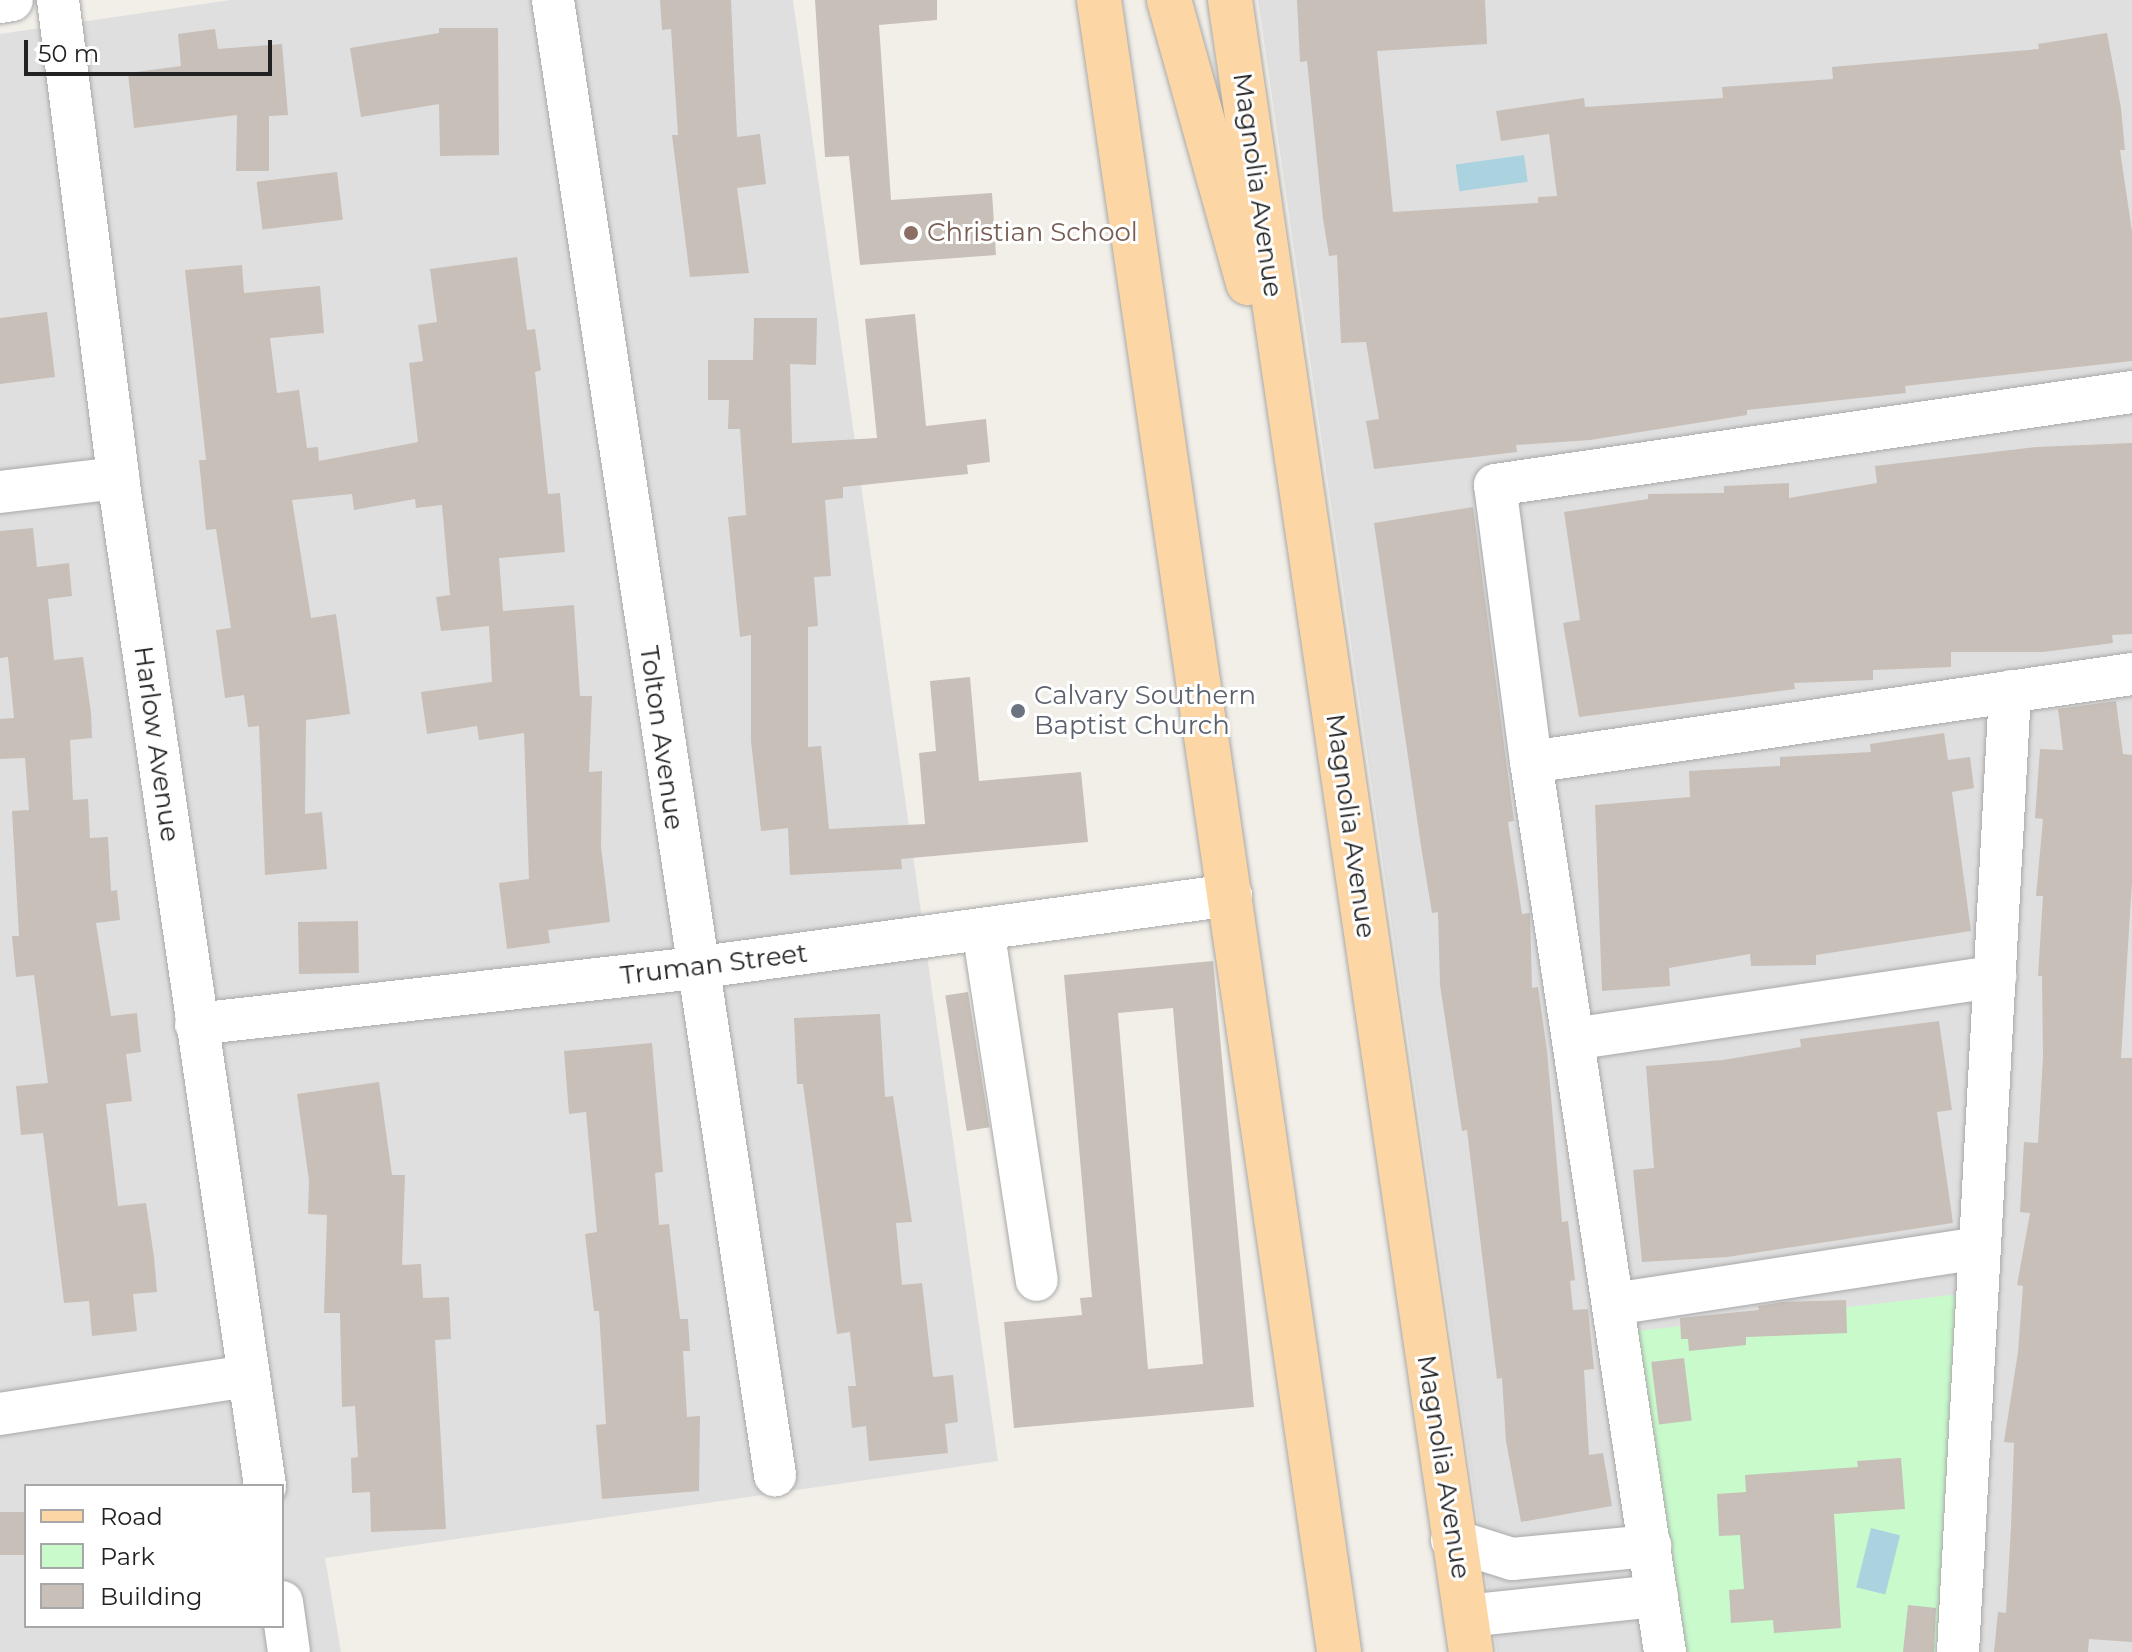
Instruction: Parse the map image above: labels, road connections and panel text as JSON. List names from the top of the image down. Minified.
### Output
{"streets":{"main road":["Magnolia Avenue"],"street":["Tolton Avenue","Harlow Avenue","Truman Street"]},"crossings":[["Tolton Avenue","Truman Street"],["Harlow Avenue","Truman Street"]],"places":["Christian School","Calvary Southern Baptist Church"],"legend":["Road","Park","Building"],"scale_bar":"50 m"}
